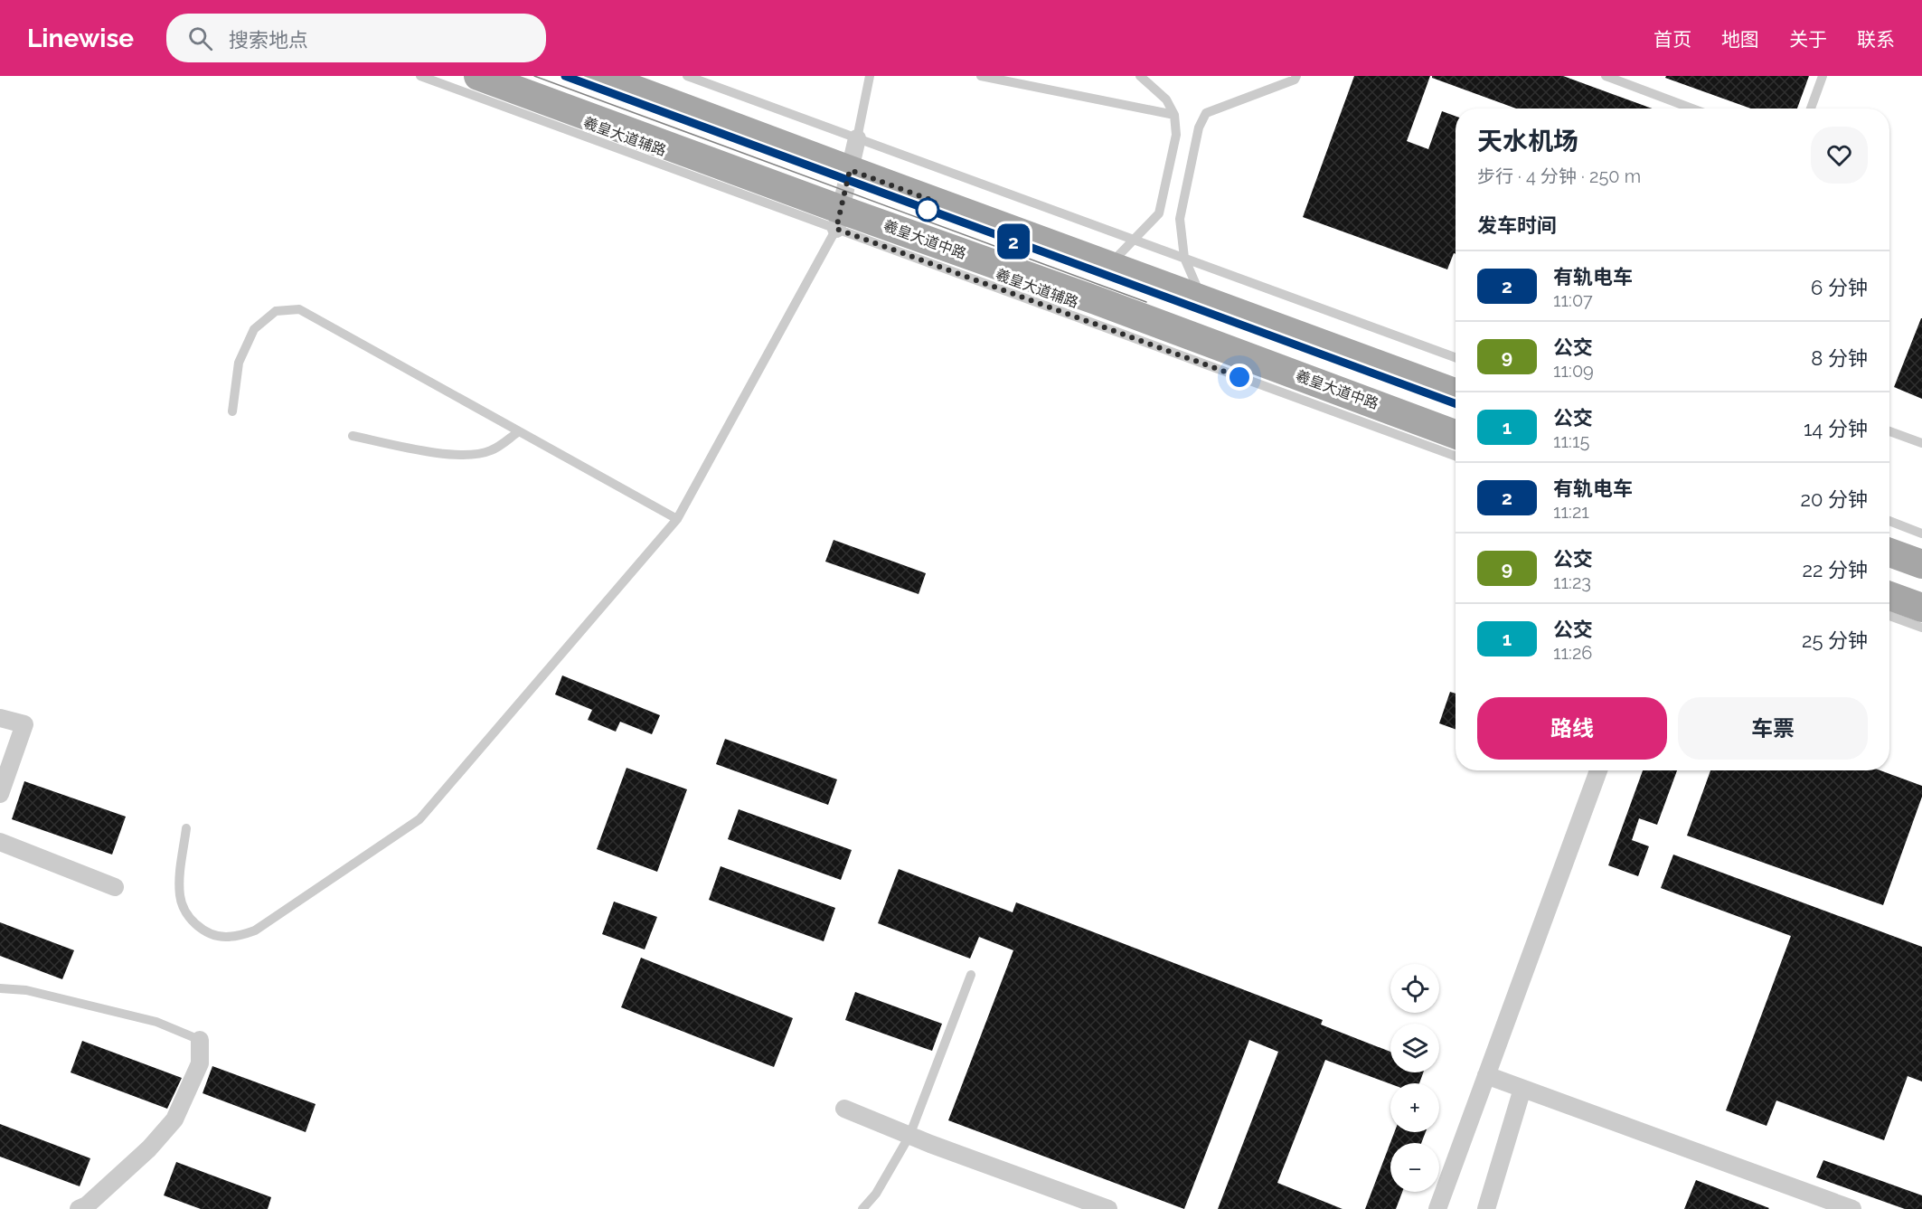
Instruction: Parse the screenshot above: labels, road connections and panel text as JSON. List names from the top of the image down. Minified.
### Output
{"streets":{"main road":["羲皇大道中路"],"lane":["羲皇大道辅路"]},"crossings":[["羲皇大道辅路","羲皇大道中路"]],"lines":["tram line 2"],"page":{"header":"Linewise","search":"搜索地点","nav":["首页","地图","关于","联系"],"on_map":"2","heading":[["天水机场","步行 · 4 分钟 · 250 m"],"发车时间"],"list":[{"mark":"2","name":"有轨电车","note":"11:07","value":"6 分钟"},{"mark":"9","name":"公交","note":"11:09","value":"8 分钟"},{"mark":"1","name":"公交","note":"11:15","value":"14 分钟"},{"mark":"2","name":"有轨电车","note":"11:21","value":"20 分钟"},{"mark":"9","name":"公交","note":"11:23","value":"22 分钟"},{"mark":"1","name":"公交","note":"11:26","value":"25 分钟"}],"buttons":["路线","车票"],"map_buttons":["+","−"]}}
